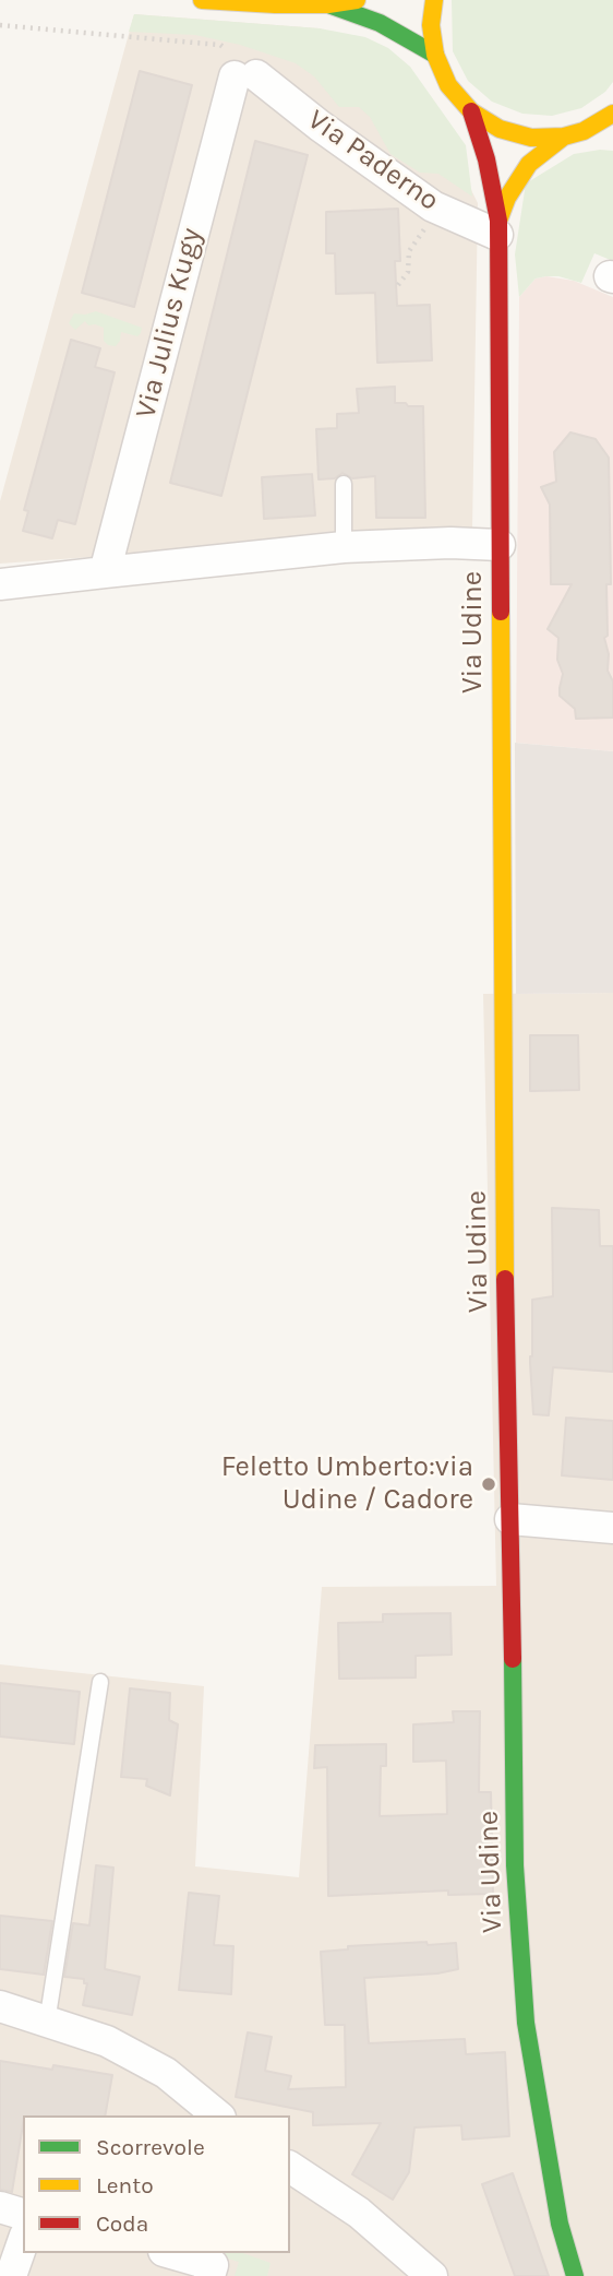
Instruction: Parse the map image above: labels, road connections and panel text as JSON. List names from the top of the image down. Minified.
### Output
{"streets":{"street":["Via Paderno","Via Julius Kugy","Via Udine"]},"crossings":[["Via Paderno","Via Julius Kugy"],["Via Paderno","Via Udine"]],"places":["Feletto Umberto:via Udine / Cadore"],"legend":["Scorrevole","Lento","Coda"]}
